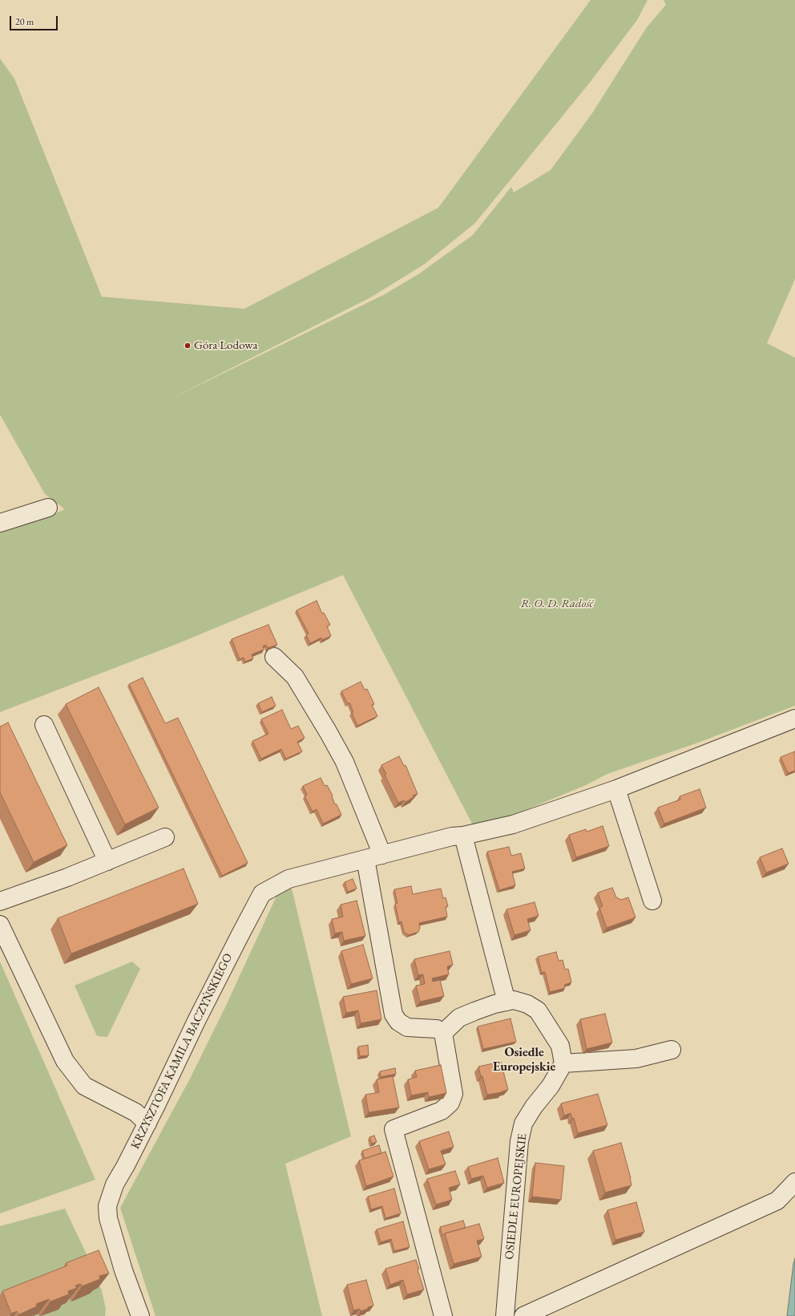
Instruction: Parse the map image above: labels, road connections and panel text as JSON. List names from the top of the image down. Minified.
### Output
{"streets":{"street":["KRZYSZTOFA KAMILA BACZYŃSKIEGO","OSIEDLE EUROPEJSKIE"]},"districts":["Osiedle Europejskie"],"parks":["R. O. D. Radość"],"places":["Góra Lodowa"],"scale_bar":"20 m"}
